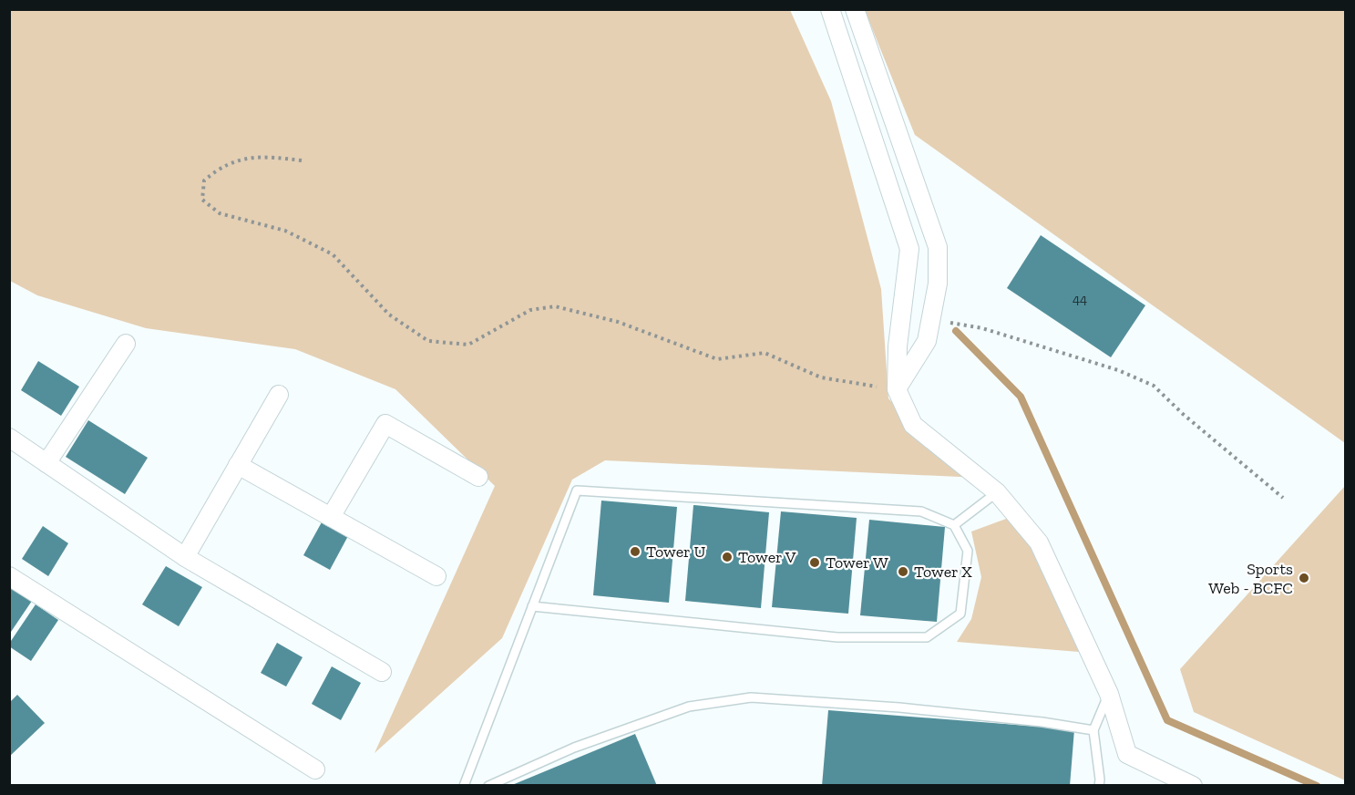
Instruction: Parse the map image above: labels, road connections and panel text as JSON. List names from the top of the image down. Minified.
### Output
{"places":["Tower U","Tower V","Tower W","Tower X","Sports Web - BCFC"],"house_numbers":["44"]}
